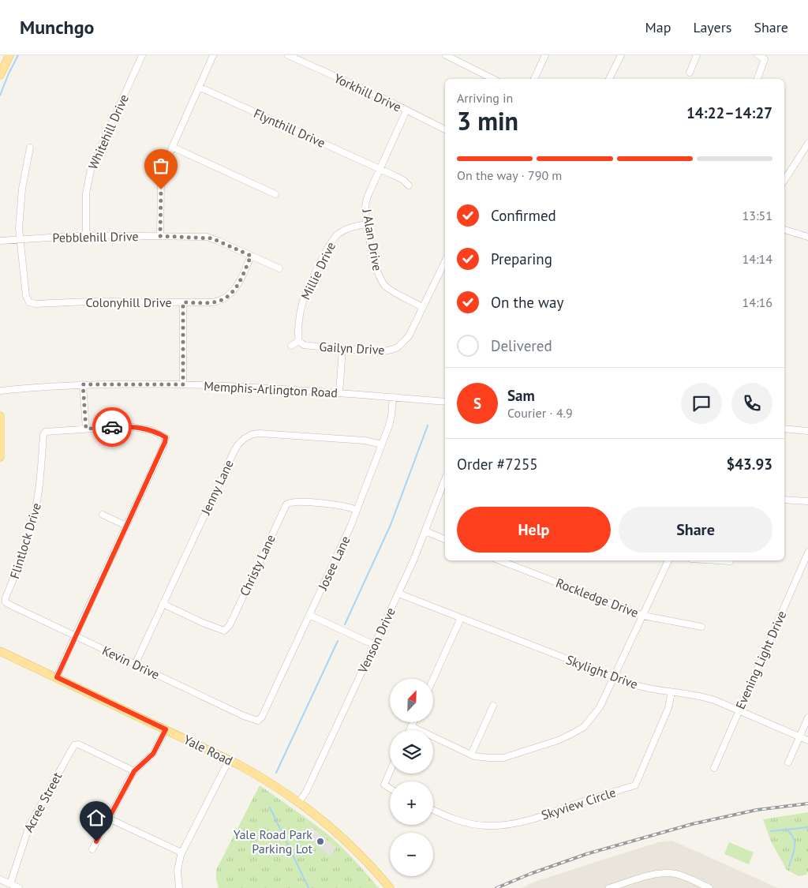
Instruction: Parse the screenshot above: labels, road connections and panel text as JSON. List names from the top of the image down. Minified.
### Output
{"streets":{"main road":["Yale Road"],"street":["Yorkhill Drive","Flynthill Drive","Whitehill Drive","Pebblehill Drive","J Alan Drive","Millie Drive","Colonyhill Drive","Gailyn Drive","Memphis-Arlington Road","Jenny Lane","Flintlock Drive","Josee Lane","Christy Lane","Rockledge Drive","Venson Drive","Evening Light Drive","Kevin Drive","Skylight Drive","Acree Street","Skyview Circle"]},"crossings":[["Yorkhill Drive","J Alan Drive"],["Flynthill Drive","J Alan Drive"],["Whitehill Drive","Pebblehill Drive"],["Pebblehill Drive","Colonyhill Drive"],["J Alan Drive","Millie Drive"],["J Alan Drive","Gailyn Drive"],["Millie Drive","Gailyn Drive"],["Memphis-Arlington Road","Josee Lane"],["Jenny Lane","Josee Lane"],["Jenny Lane","Christy Lane"],["Jenny Lane","Kevin Drive"],["Flintlock Drive","Kevin Drive"],["Josee Lane","Christy Lane"],["Josee Lane","Kevin Drive"],["Venson Drive","Skylight Drive"],["Venson Drive","Yale Road"],["Evening Light Drive","Skylight Drive"],["Skylight Drive","Skyview Circle"]],"places":["Yale Road Park Parking Lot"],"north":"top right","page":{"header":"Munchgo","nav":["Map","Layers","Share"],"heading":["3 min","Arriving in","14:22–14:27"],"panel":["Sam","Courier · 4.9","Order #7255","$43.93"],"bar":"On the way · 790 m","list":[["Confirmed","13:51"],["Preparing","14:14"],["On the way","14:16"],"Delivered"],"round":"S","buttons":["Help","Share"],"map_buttons":["+","−"]}}
